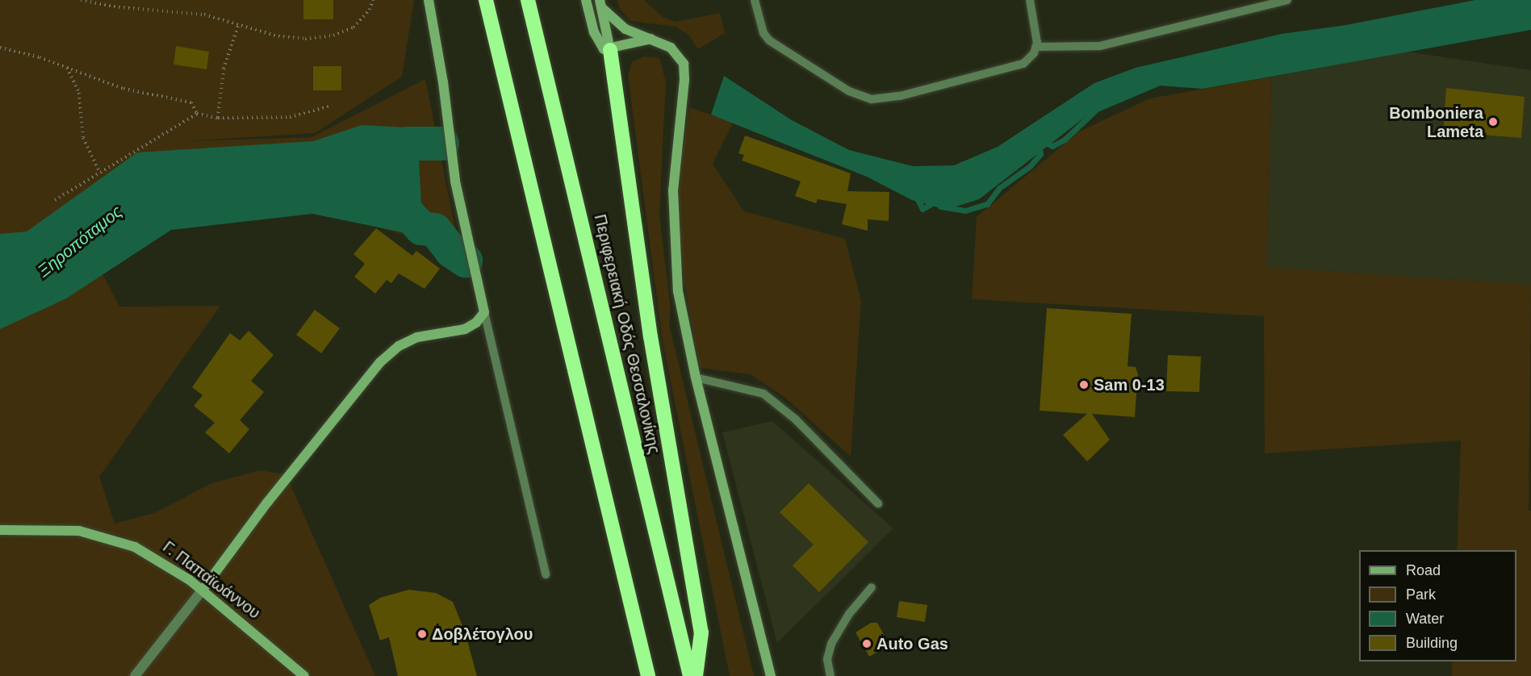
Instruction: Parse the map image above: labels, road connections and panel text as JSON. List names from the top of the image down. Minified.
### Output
{"streets":{"highway":["Περιφερειακή Οδός Θεσσαλονίκης"],"street":["Γ. Παπαϊωάννου"]},"water":["Ξηροπόταμος"],"places":["Bomboniera Lameta","Sam 0-13","Δοβλέτογλου","Auto Gas"],"legend":["Road","Park","Water","Building"]}
